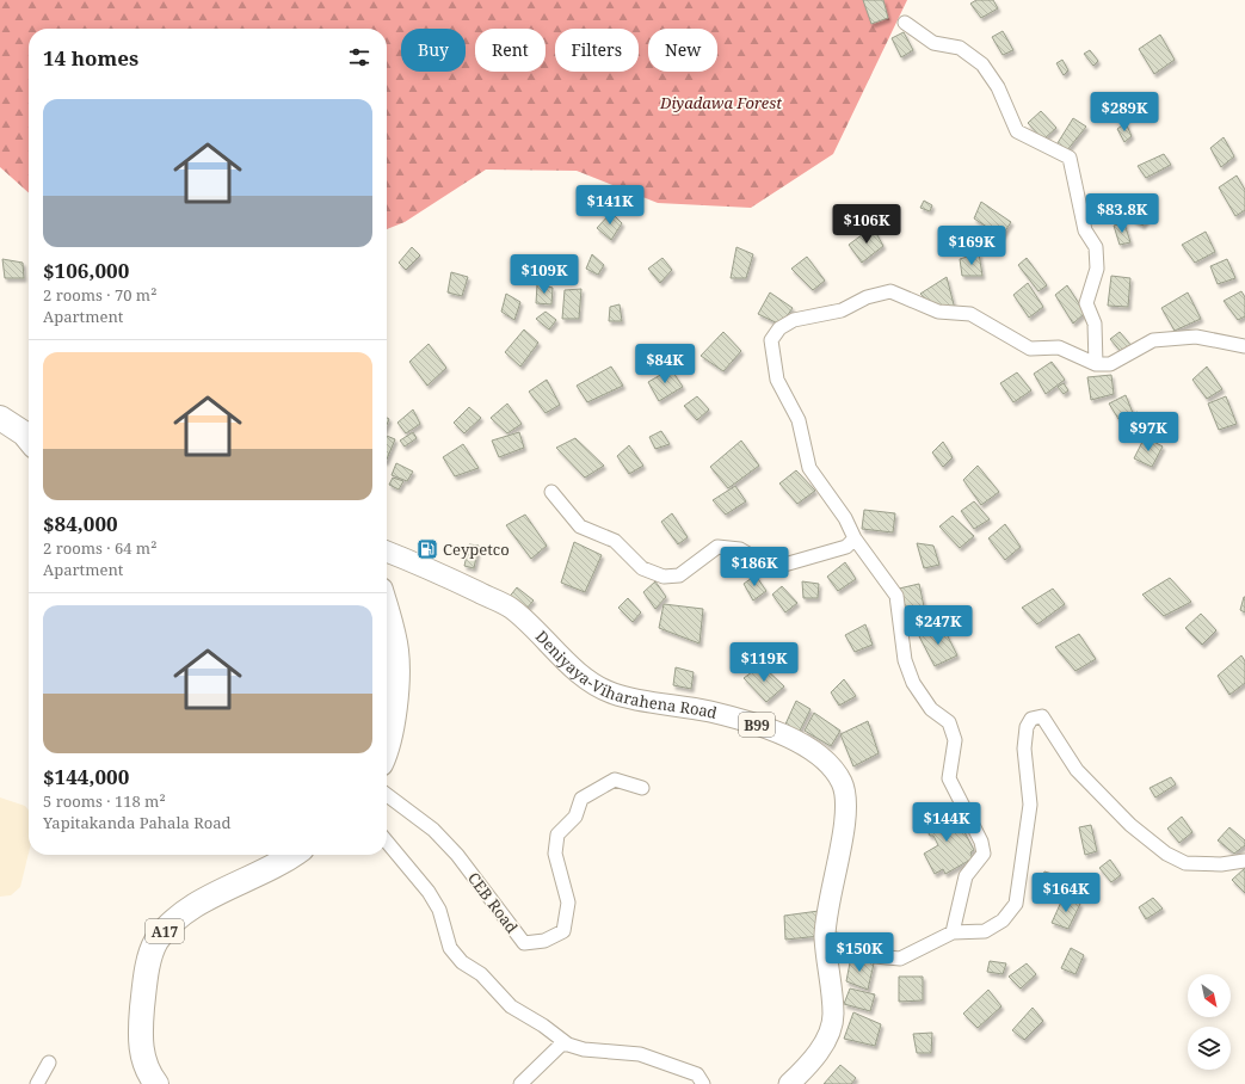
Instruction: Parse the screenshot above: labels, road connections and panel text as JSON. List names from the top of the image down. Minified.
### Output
{"streets":{"highway":["A17"],"main road":["Deniyaya-Viharahena Road","B99"],"street":["CEB Road"]},"parks":["Diyadawa Forest"],"places":{"fuel station":["Ceypetco"]},"north":"bottom right","page":{"chip":["Buy","Rent","Filters","New"],"heading":"14 homes","list":[{"name":"$106,000","note":"2 rooms · 70 m² · Apartment"},{"name":"$84,000","note":"2 rooms · 64 m² · Apartment"},{"name":"$144,000","note":"5 rooms · 118 m² · Yapitakanda Pahala Road"}],"price":["$289K","$141K","$83.8K","$106K","$169K","$109K","$84K","$97K","$186K","$247K","$119K","$144K","$164K","$150K"]}}
